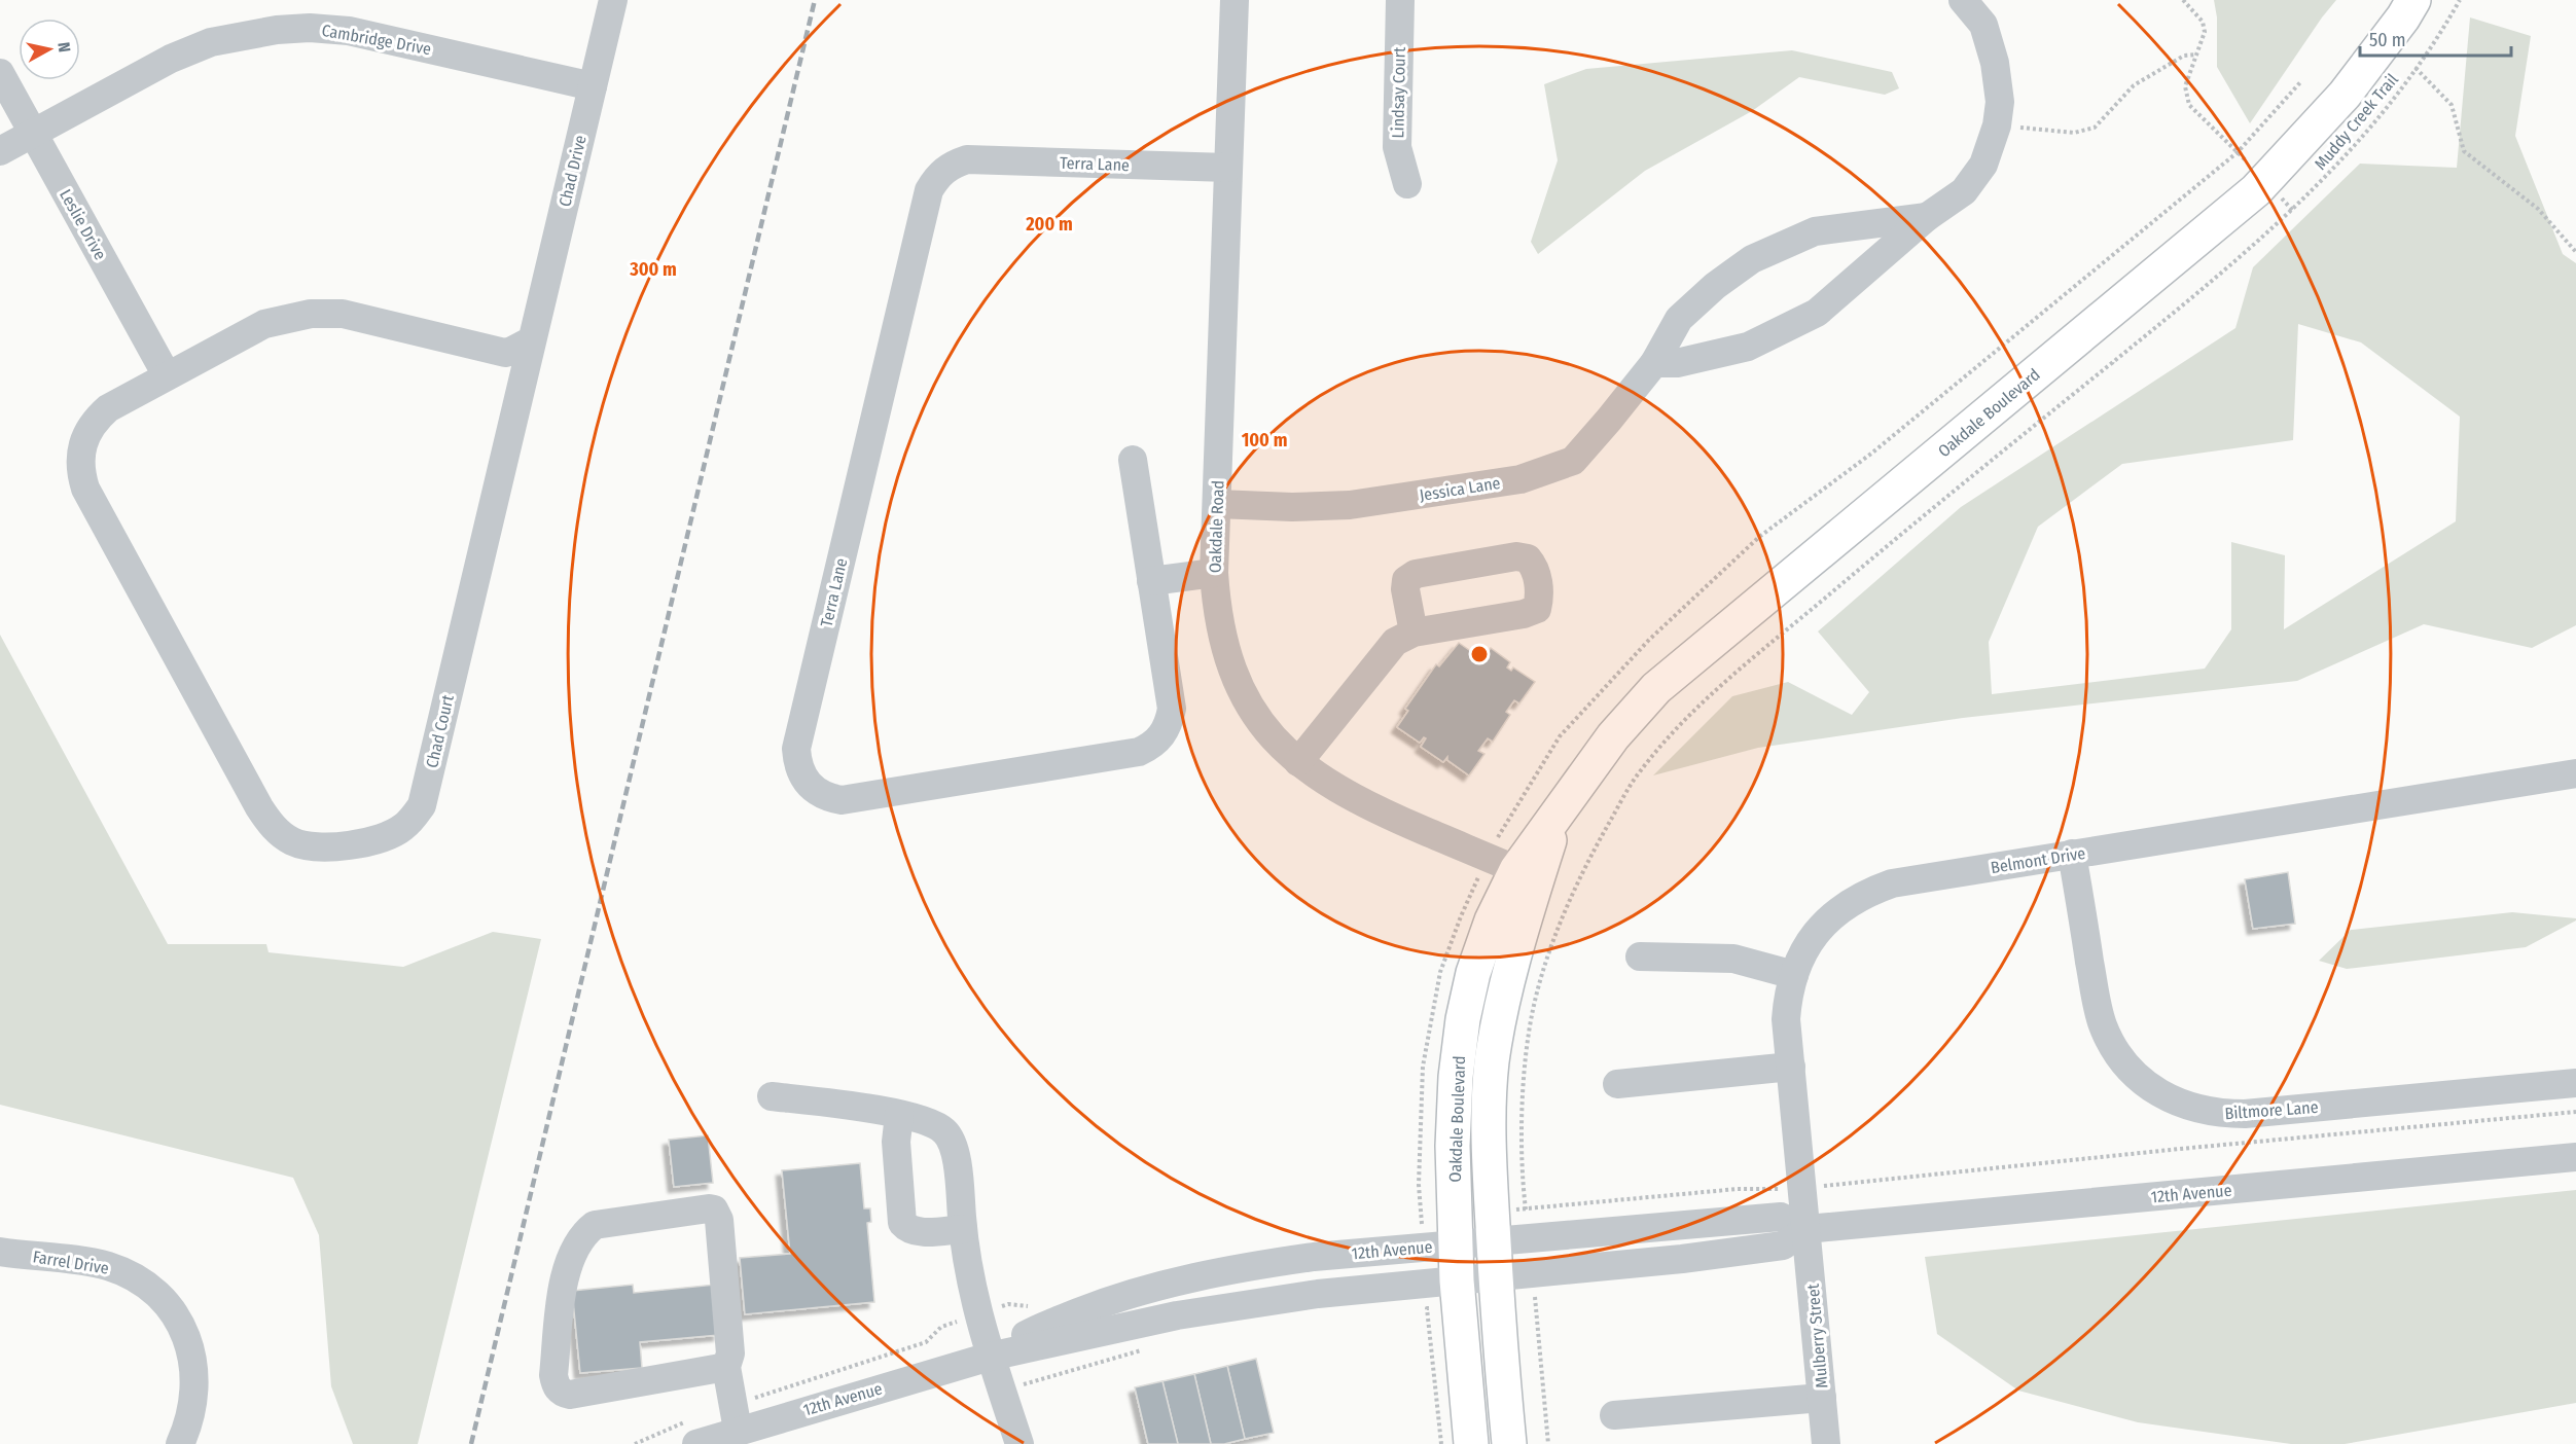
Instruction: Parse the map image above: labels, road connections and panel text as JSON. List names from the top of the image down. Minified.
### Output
{"streets":{"main road":["Oakdale Boulevard"],"street":["Cambridge Drive","Lindsay Court","Terra Lane","Chad Drive","Leslie Drive","Jessica Lane","Oakdale Road","Chad Court","Belmont Drive","Biltmore Lane","12th Avenue","Farrel Drive","Mulberry Street"],"path":["Muddy Creek Trail"]},"crossings":[["Cambridge Drive","Chad Drive"],["Cambridge Drive","Leslie Drive"],["Muddy Creek Trail","12th Avenue"],["Terra Lane","Oakdale Road"],["Chad Drive","Chad Court"],["Leslie Drive","Chad Court"],["Oakdale Boulevard","Oakdale Road"],["Oakdale Boulevard","12th Avenue"],["Jessica Lane","Oakdale Road"],["Belmont Drive","Biltmore Lane"],["Belmont Drive","12th Avenue"],["Belmont Drive","Mulberry Street"],["12th Avenue","Mulberry Street"]],"scale_bar":"50 m","north":"right","rings":["200 m","300 m","100 m"]}
